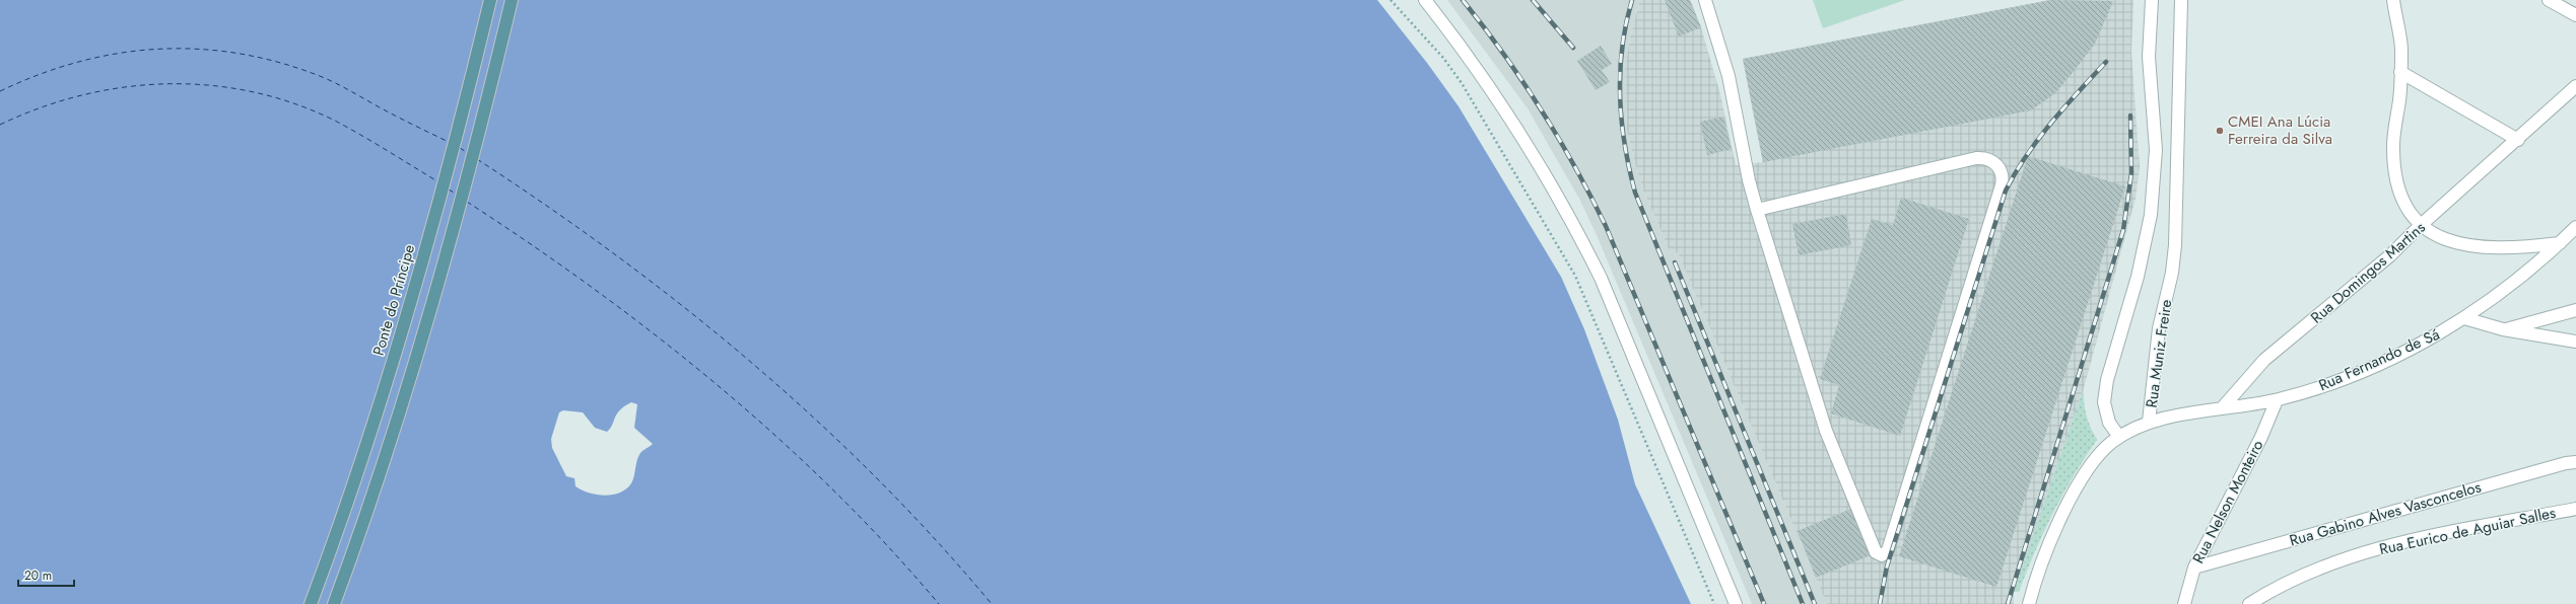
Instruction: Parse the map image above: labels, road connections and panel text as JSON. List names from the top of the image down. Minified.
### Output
{"streets":{"main road":["Ponte do Príncipe"],"street":["Rua Domingos Martins","Rua Muniz Freire","Rua Fernando de Sá","Rua Nelson Monteiro","Rua Gabino Alves Vasconcelos","Rua Eurico de Aguiar Salles"]},"crossings":[["Rua Domingos Martins","Rua Fernando de Sá"],["Rua Muniz Freire","Rua Fernando de Sá"],["Rua Fernando de Sá","Rua Nelson Monteiro"],["Rua Nelson Monteiro","Rua Gabino Alves Vasconcelos"]],"places":["CMEI Ana Lúcia Ferreira da Silva"],"scale_bar":"20 m"}
